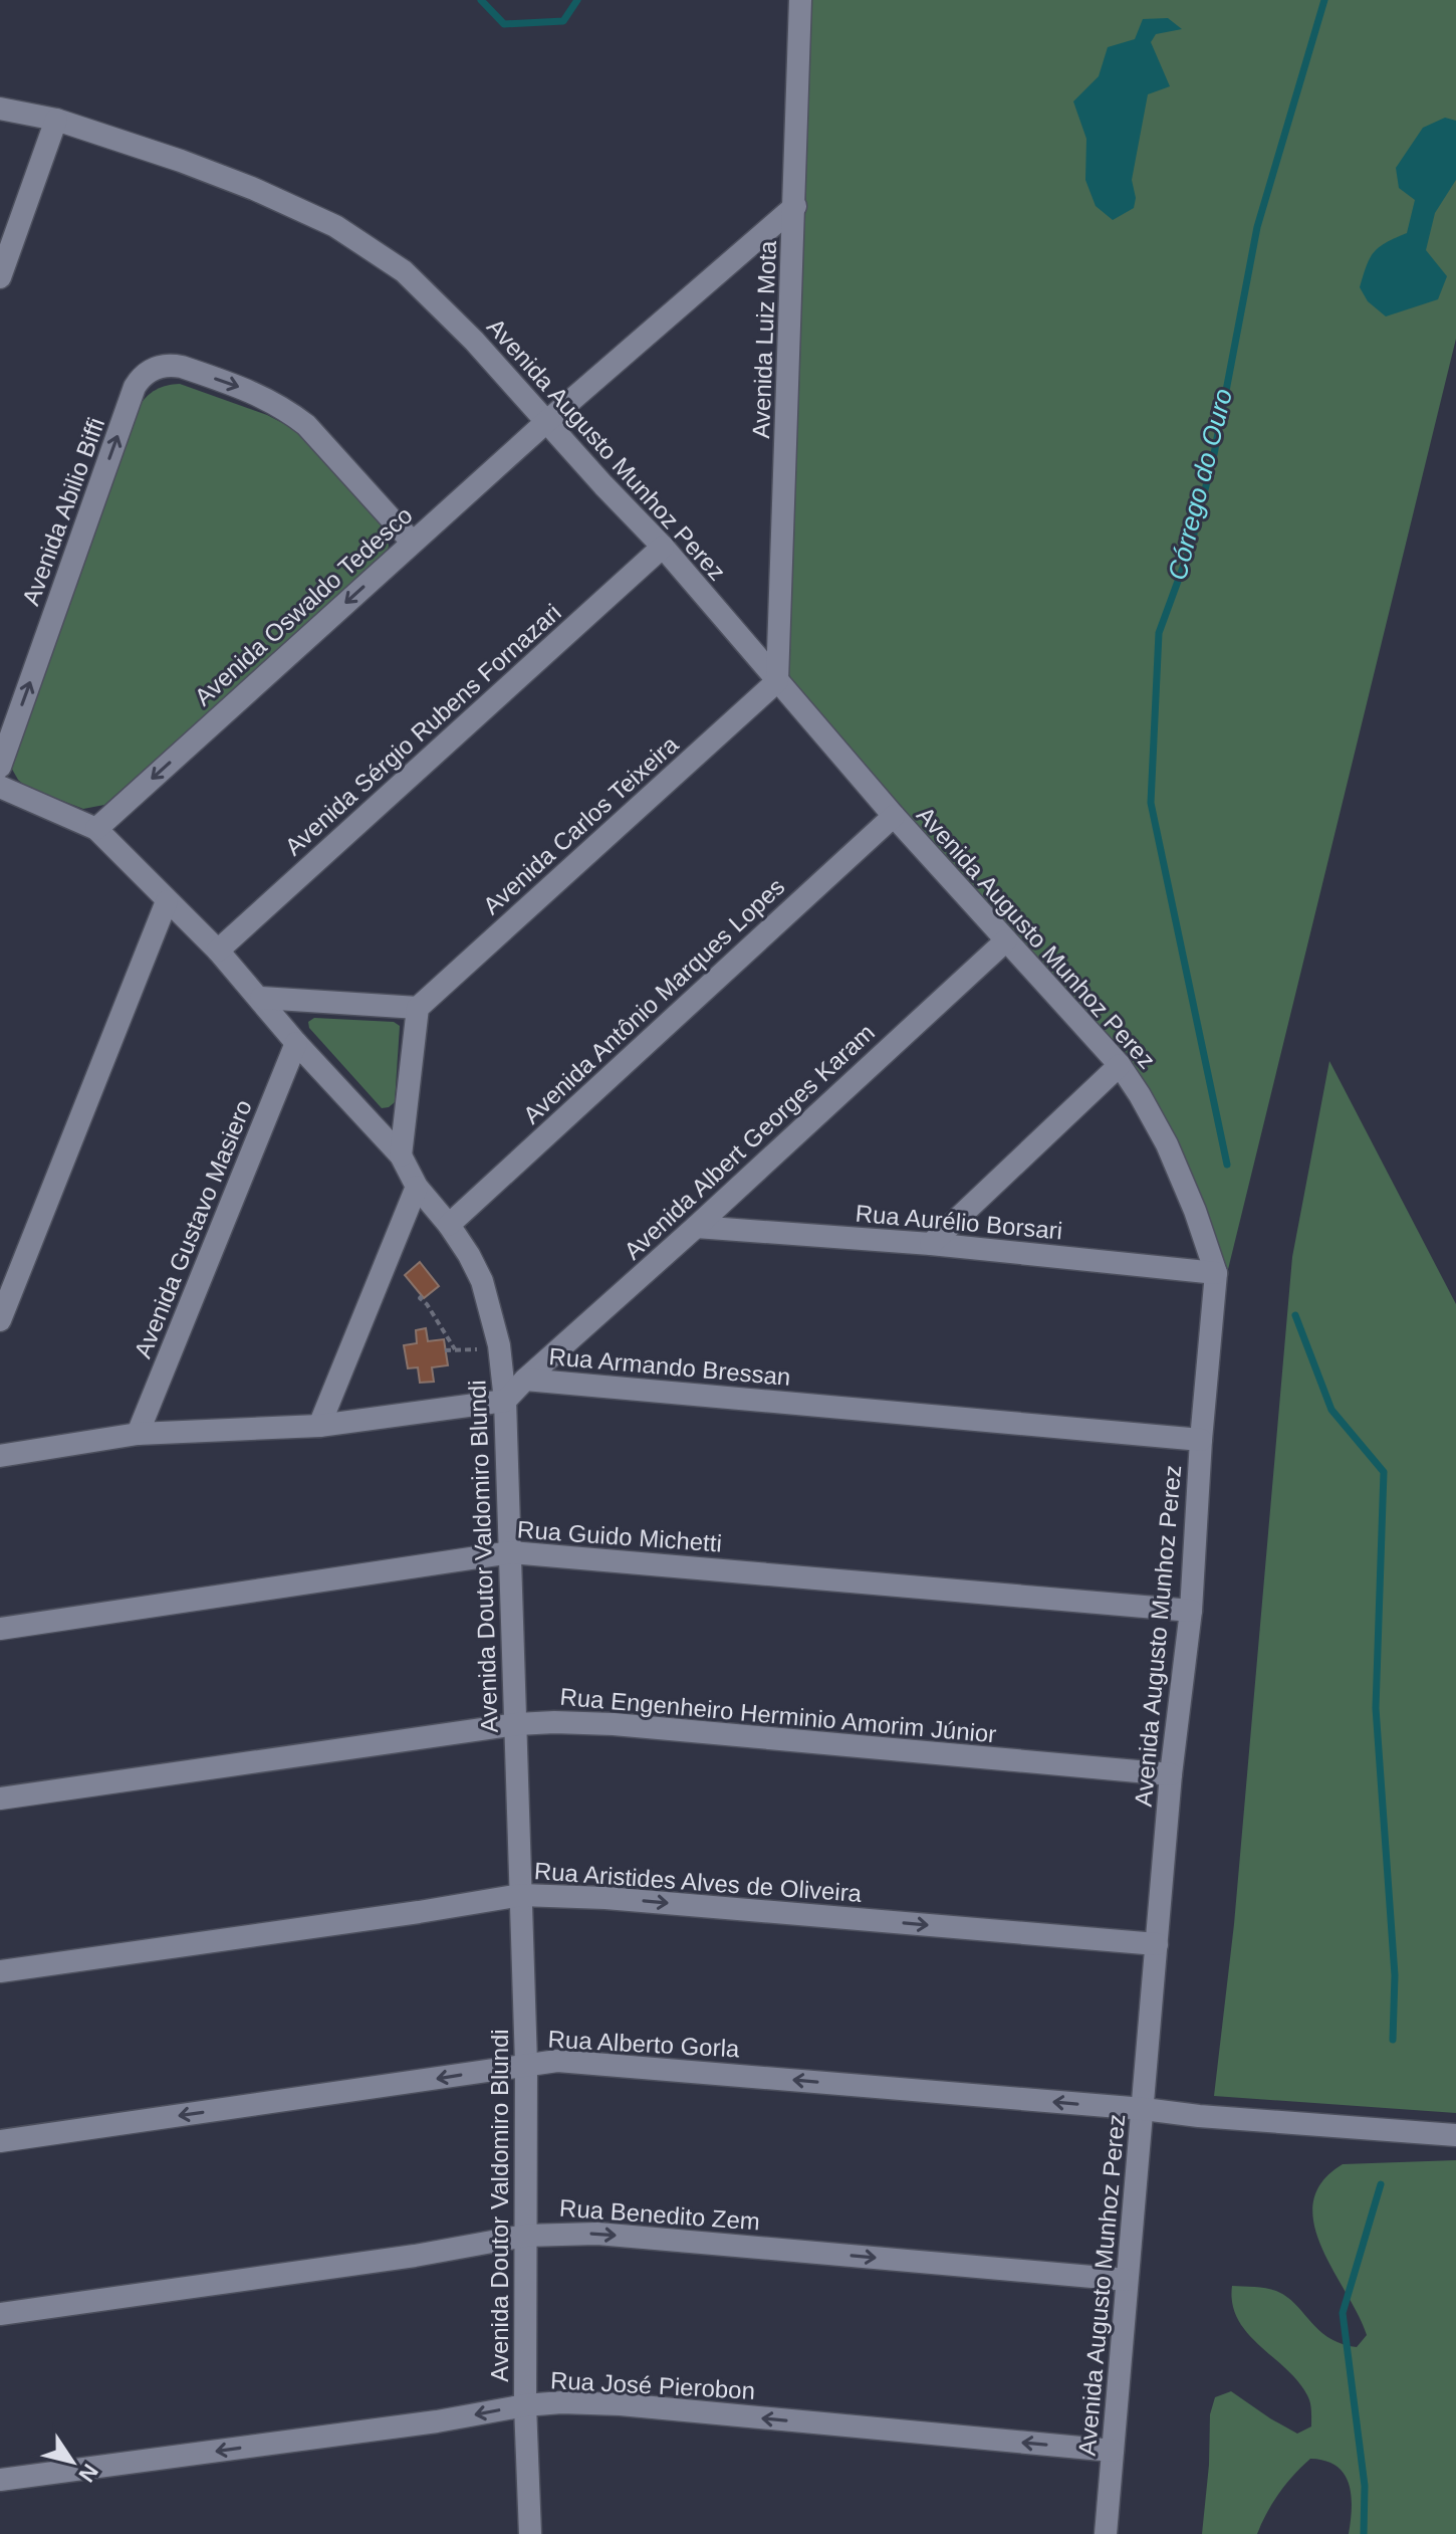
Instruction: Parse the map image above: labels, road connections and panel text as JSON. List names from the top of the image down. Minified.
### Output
{"streets":{"street":["Avenida Luiz Mota","Avenida Augusto Munhoz Perez","Avenida Abilio Biffi","Avenida Oswaldo Tedesco","Avenida Sérgio Rubens Fornazari","Avenida Carlos Teixeira","Avenida Antônio Marques Lopes","Avenida Albert Georges Karam","Rua Aurélio Borsari","Avenida Gustavo Masiero","Rua Armando Bressan","Rua Guido Michetti","Avenida Doutor Valdomiro Blundi","Rua Engenheiro Herminio Amorim Júnior","Rua Aristides Alves de Oliveira","Rua Alberto Gorla","Rua Benedito Zem","Rua José Pierobon"]},"crossings":[["Avenida Luiz Mota","Avenida Augusto Munhoz Perez"],["Avenida Luiz Mota","Avenida Oswaldo Tedesco"],["Avenida Luiz Mota","Avenida Carlos Teixeira"],["Avenida Augusto Munhoz Perez","Avenida Oswaldo Tedesco"],["Avenida Augusto Munhoz Perez","Avenida Sérgio Rubens Fornazari"],["Avenida Augusto Munhoz Perez","Avenida Carlos Teixeira"],["Avenida Augusto Munhoz Perez","Avenida Antônio Marques Lopes"],["Avenida Augusto Munhoz Perez","Avenida Albert Georges Karam"],["Avenida Augusto Munhoz Perez","Rua Aurélio Borsari"],["Avenida Augusto Munhoz Perez","Rua Armando Bressan"],["Avenida Augusto Munhoz Perez","Rua Guido Michetti"],["Avenida Augusto Munhoz Perez","Rua Engenheiro Herminio Amorim Júnior"],["Avenida Augusto Munhoz Perez","Rua Aristides Alves de Oliveira"],["Avenida Augusto Munhoz Perez","Rua Alberto Gorla"],["Avenida Augusto Munhoz Perez","Rua Benedito Zem"],["Avenida Augusto Munhoz Perez","Rua José Pierobon"],["Avenida Abilio Biffi","Avenida Oswaldo Tedesco"],["Avenida Oswaldo Tedesco","Avenida Doutor Valdomiro Blundi"],["Avenida Sérgio Rubens Fornazari","Avenida Doutor Valdomiro Blundi"],["Avenida Antônio Marques Lopes","Avenida Doutor Valdomiro Blundi"],["Avenida Albert Georges Karam","Rua Aurélio Borsari"],["Avenida Albert Georges Karam","Rua Armando Bressan"],["Avenida Gustavo Masiero","Avenida Doutor Valdomiro Blundi"],["Rua Armando Bressan","Avenida Doutor Valdomiro Blundi"],["Rua Guido Michetti","Avenida Doutor Valdomiro Blundi"],["Avenida Doutor Valdomiro Blundi","Rua Engenheiro Herminio Amorim Júnior"],["Avenida Doutor Valdomiro Blundi","Rua Aristides Alves de Oliveira"],["Avenida Doutor Valdomiro Blundi","Rua Alberto Gorla"],["Avenida Doutor Valdomiro Blundi","Rua Benedito Zem"],["Avenida Doutor Valdomiro Blundi","Rua José Pierobon"]],"one_way":["Avenida Oswaldo Tedesco","Rua Aristides Alves de Oliveira","Rua Alberto Gorla","Rua Benedito Zem","Rua José Pierobon"],"water":["Córrego do Ouro"],"north":"bottom right"}
